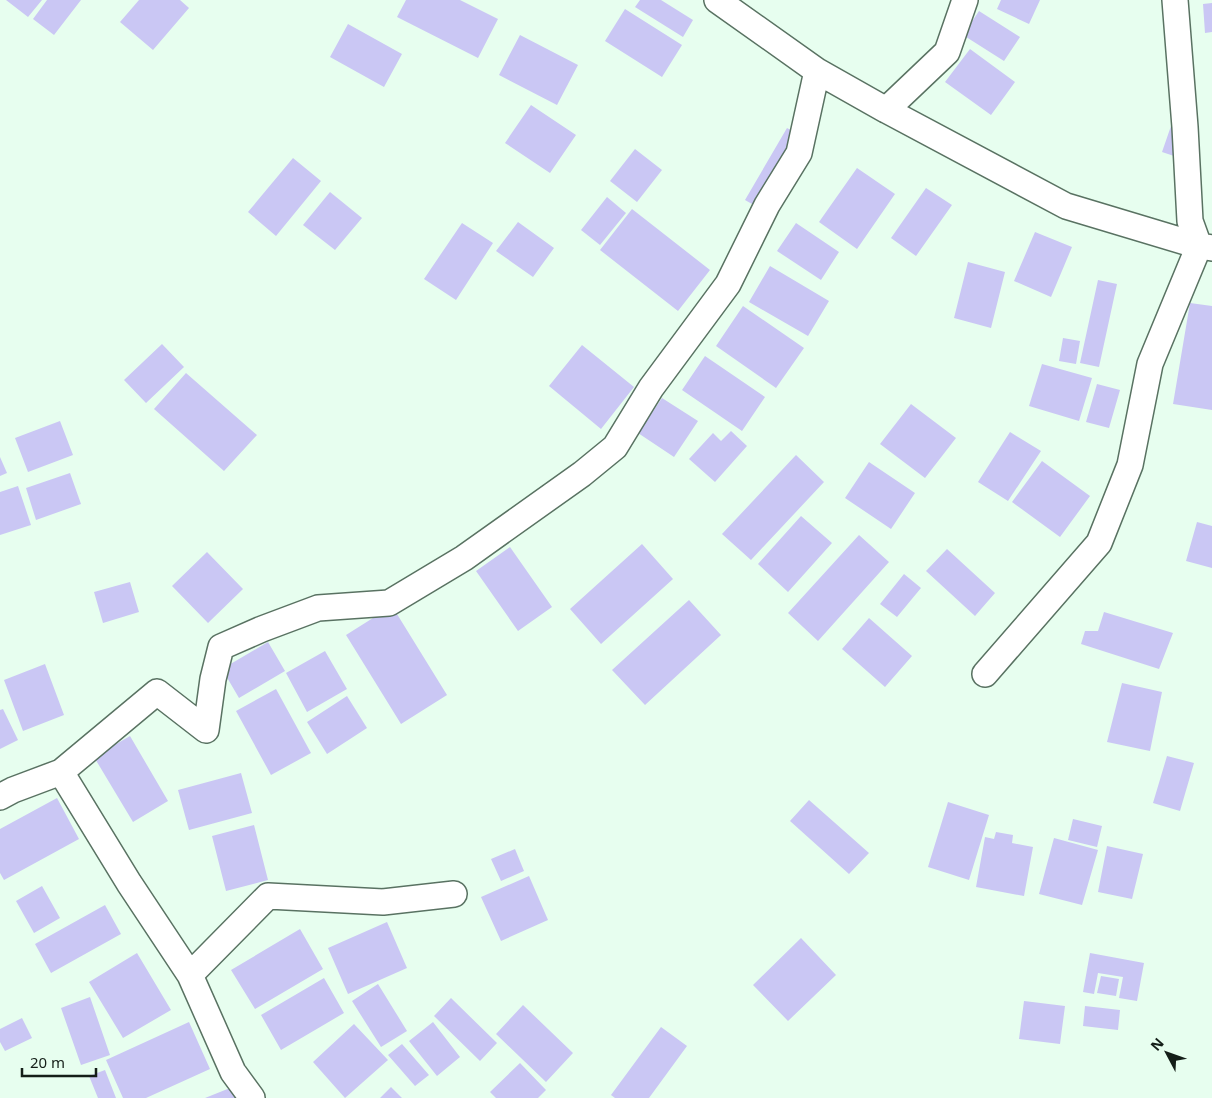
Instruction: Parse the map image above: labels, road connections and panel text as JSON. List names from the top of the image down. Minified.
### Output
{"scale_bar":"20 m","north":"top left"}
